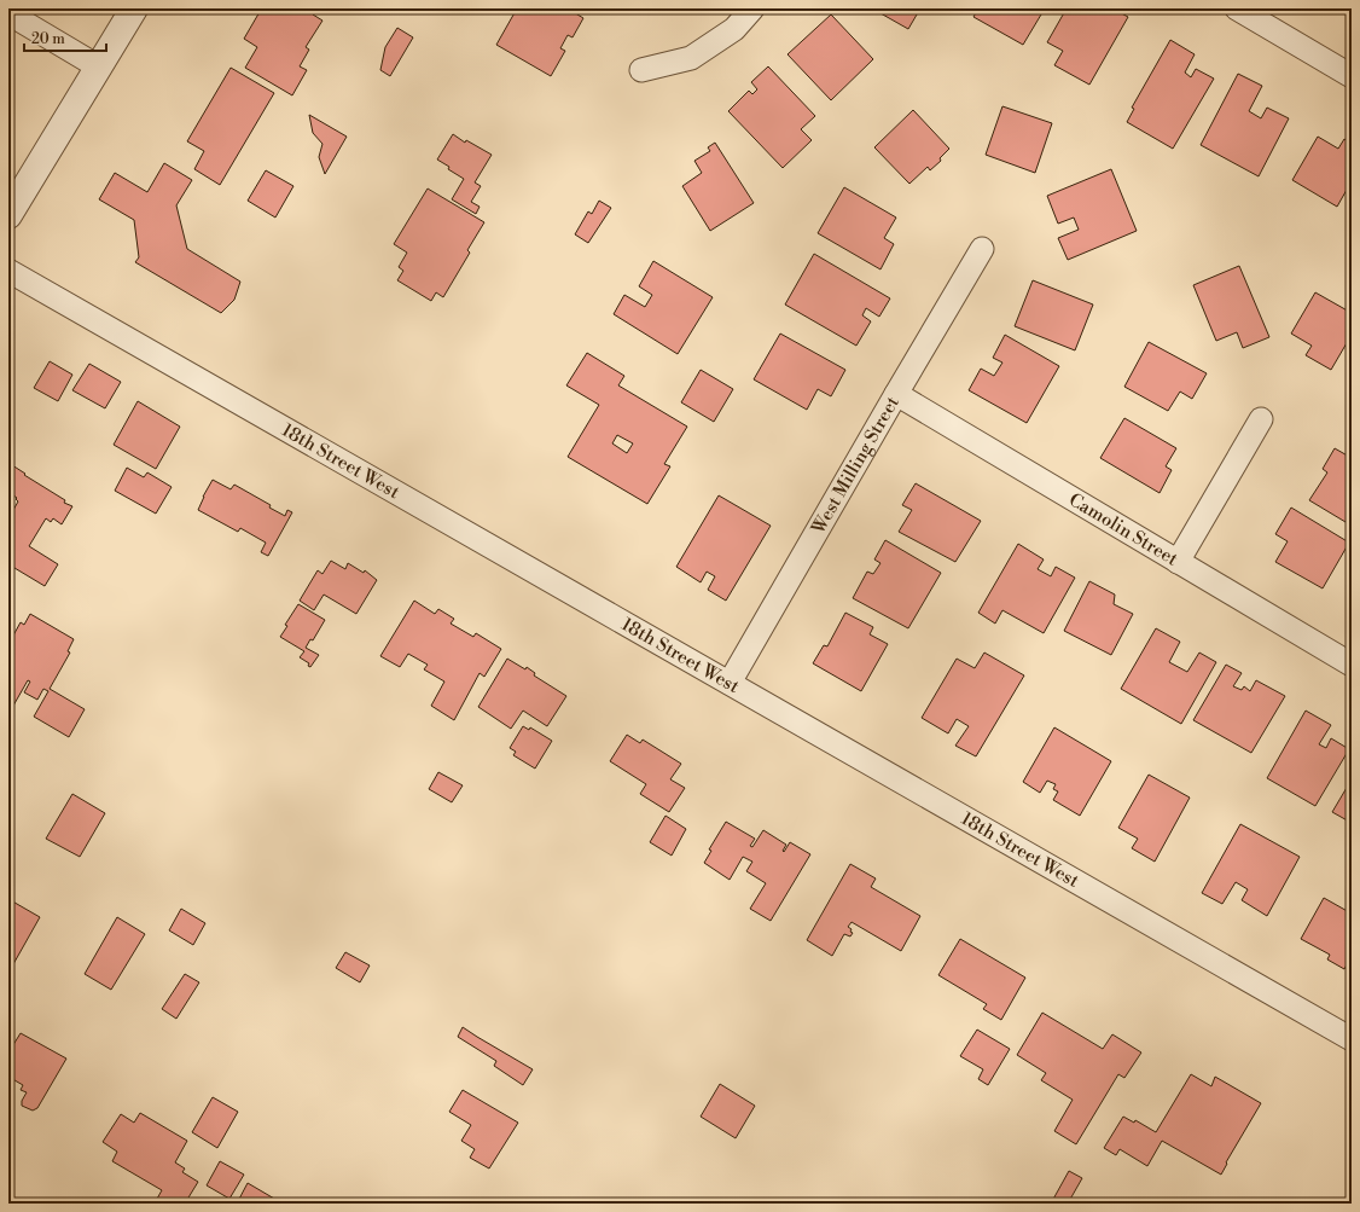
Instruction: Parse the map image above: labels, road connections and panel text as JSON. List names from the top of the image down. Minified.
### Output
{"streets":{"street":["18th Street West","West Milling Street","Camolin Street"]},"crossings":[["18th Street West","West Milling Street"],["West Milling Street","Camolin Street"]],"scale_bar":"20 m"}
